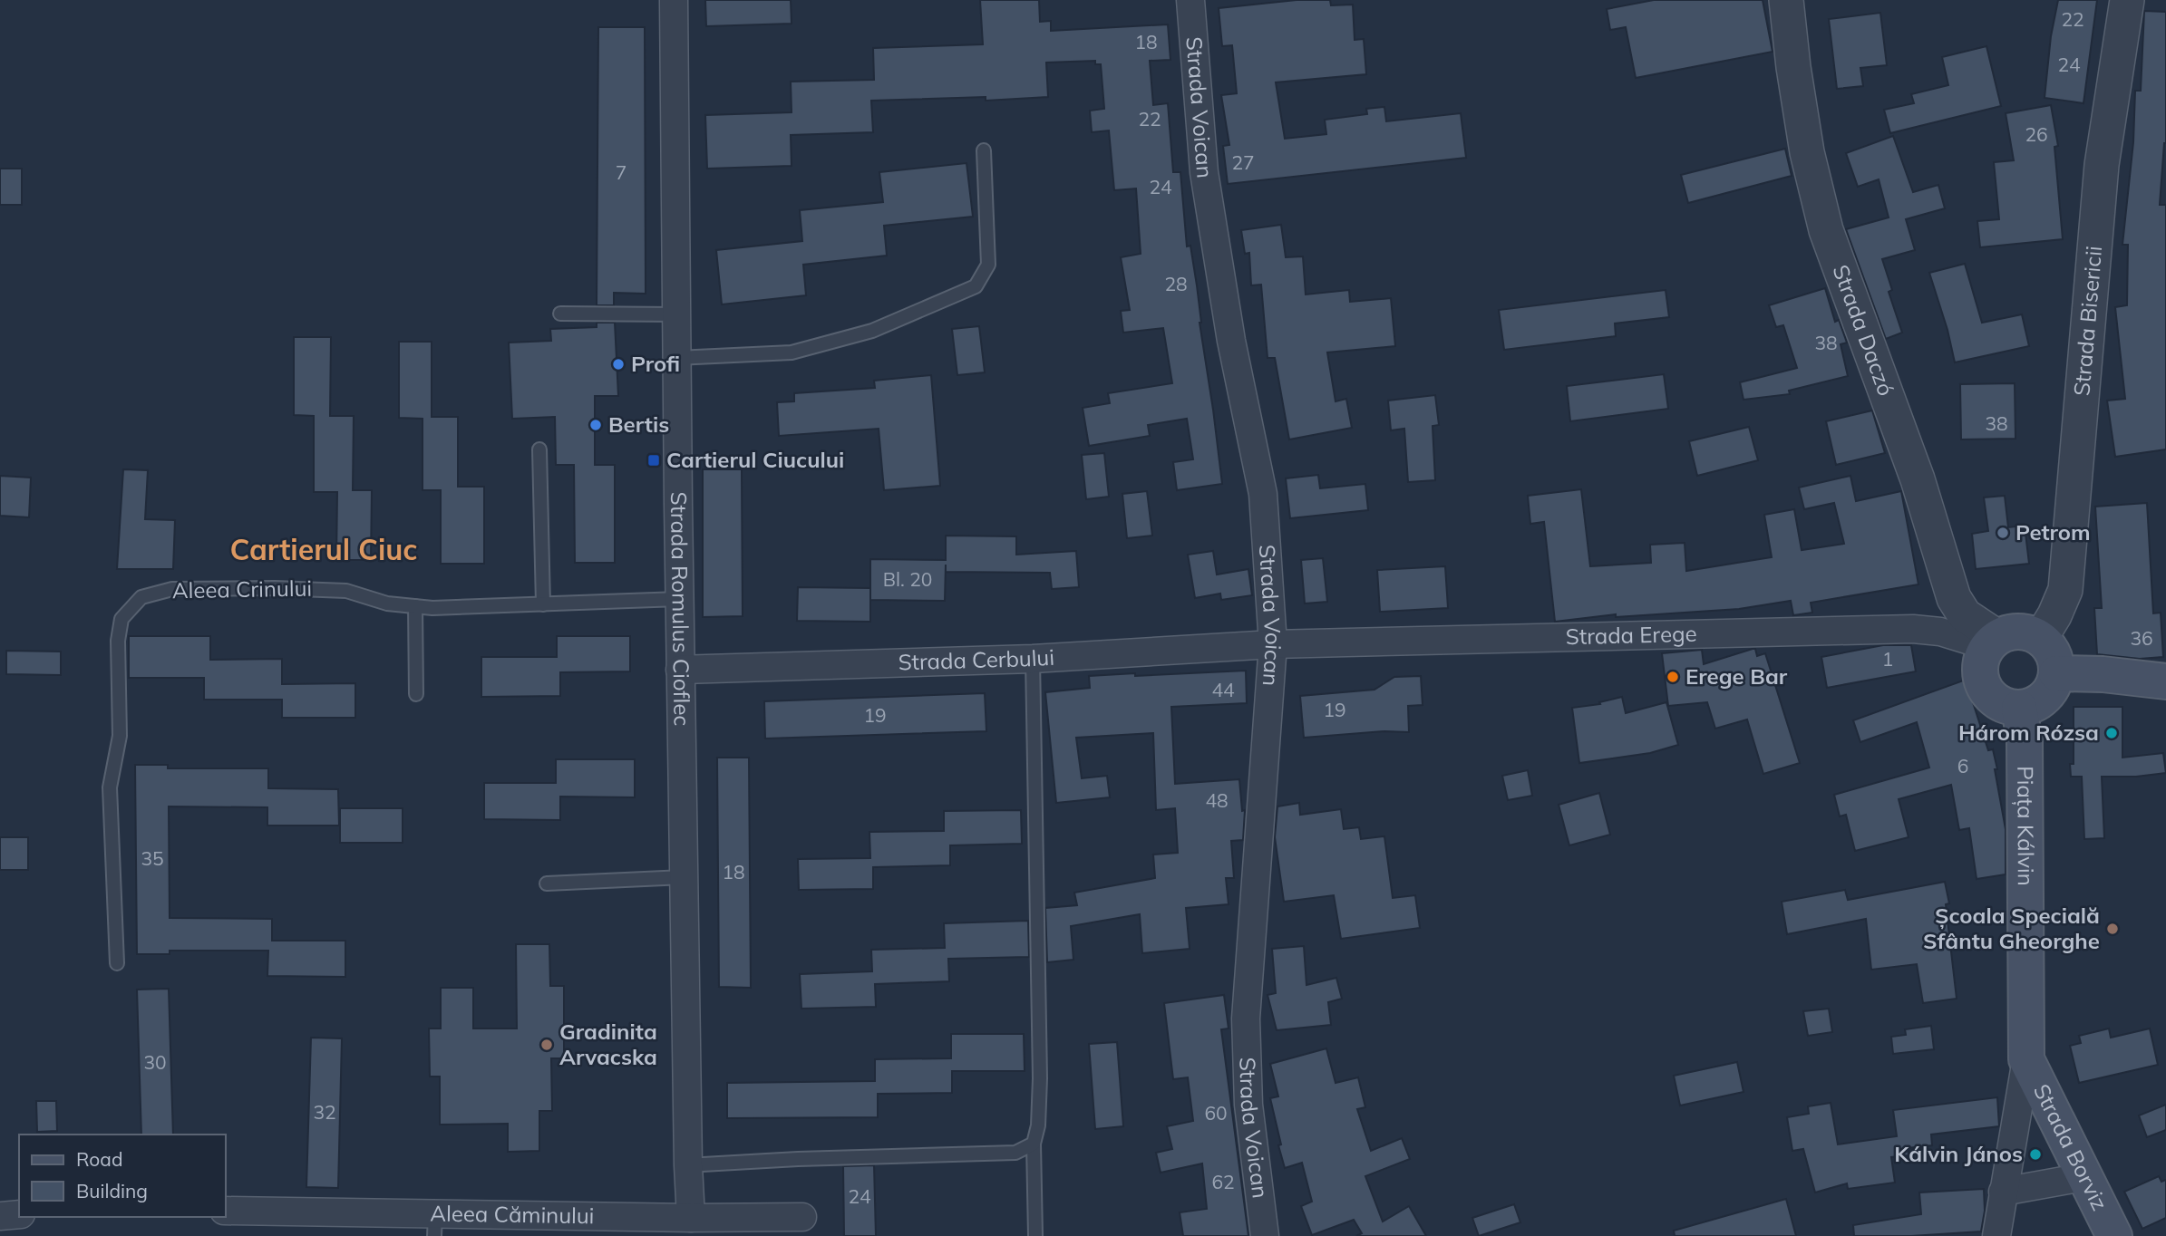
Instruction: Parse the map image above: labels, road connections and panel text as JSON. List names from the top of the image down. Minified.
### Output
{"streets":{"main road":["Piața Kálvin","Strada Borviz"],"street":["Strada Voican","Strada Bisericii","Strada Daczó","Strada Romulus Cioflec","Strada Erege","Strada Cerbului","Aleea Căminului"],"lane":["Aleea Crinului"]},"crossings":[["Strada Voican","Strada Erege"],["Strada Voican","Strada Cerbului"],["Strada Bisericii","Strada Daczó"],["Strada Bisericii","Strada Erege"],["Strada Bisericii","Piața Kálvin"],["Strada Daczó","Strada Erege"],["Strada Daczó","Piața Kálvin"],["Aleea Crinului","Strada Romulus Cioflec"],["Strada Romulus Cioflec","Strada Cerbului"],["Strada Romulus Cioflec","Aleea Căminului"],["Strada Erege","Strada Cerbului"],["Strada Erege","Piața Kálvin"],["Piața Kálvin","Strada Borviz"]],"districts":["Cartierul Ciuc"],"places":{"other":["Profi","Bertis","Petrom","Erege Bar","Három Rózsa","Școala Specială Sfântu Gheorghe","Gradinita Arvacska","Kálvin János"],"transit":["Cartierul Ciucului"]},"house_numbers":["22","18","24","22","26","27","7","24","28","38","38","Bl. 20","36","1","44","19","19","6","48","35","18","30","32","60","62","24"],"legend":["Road","Building"]}
